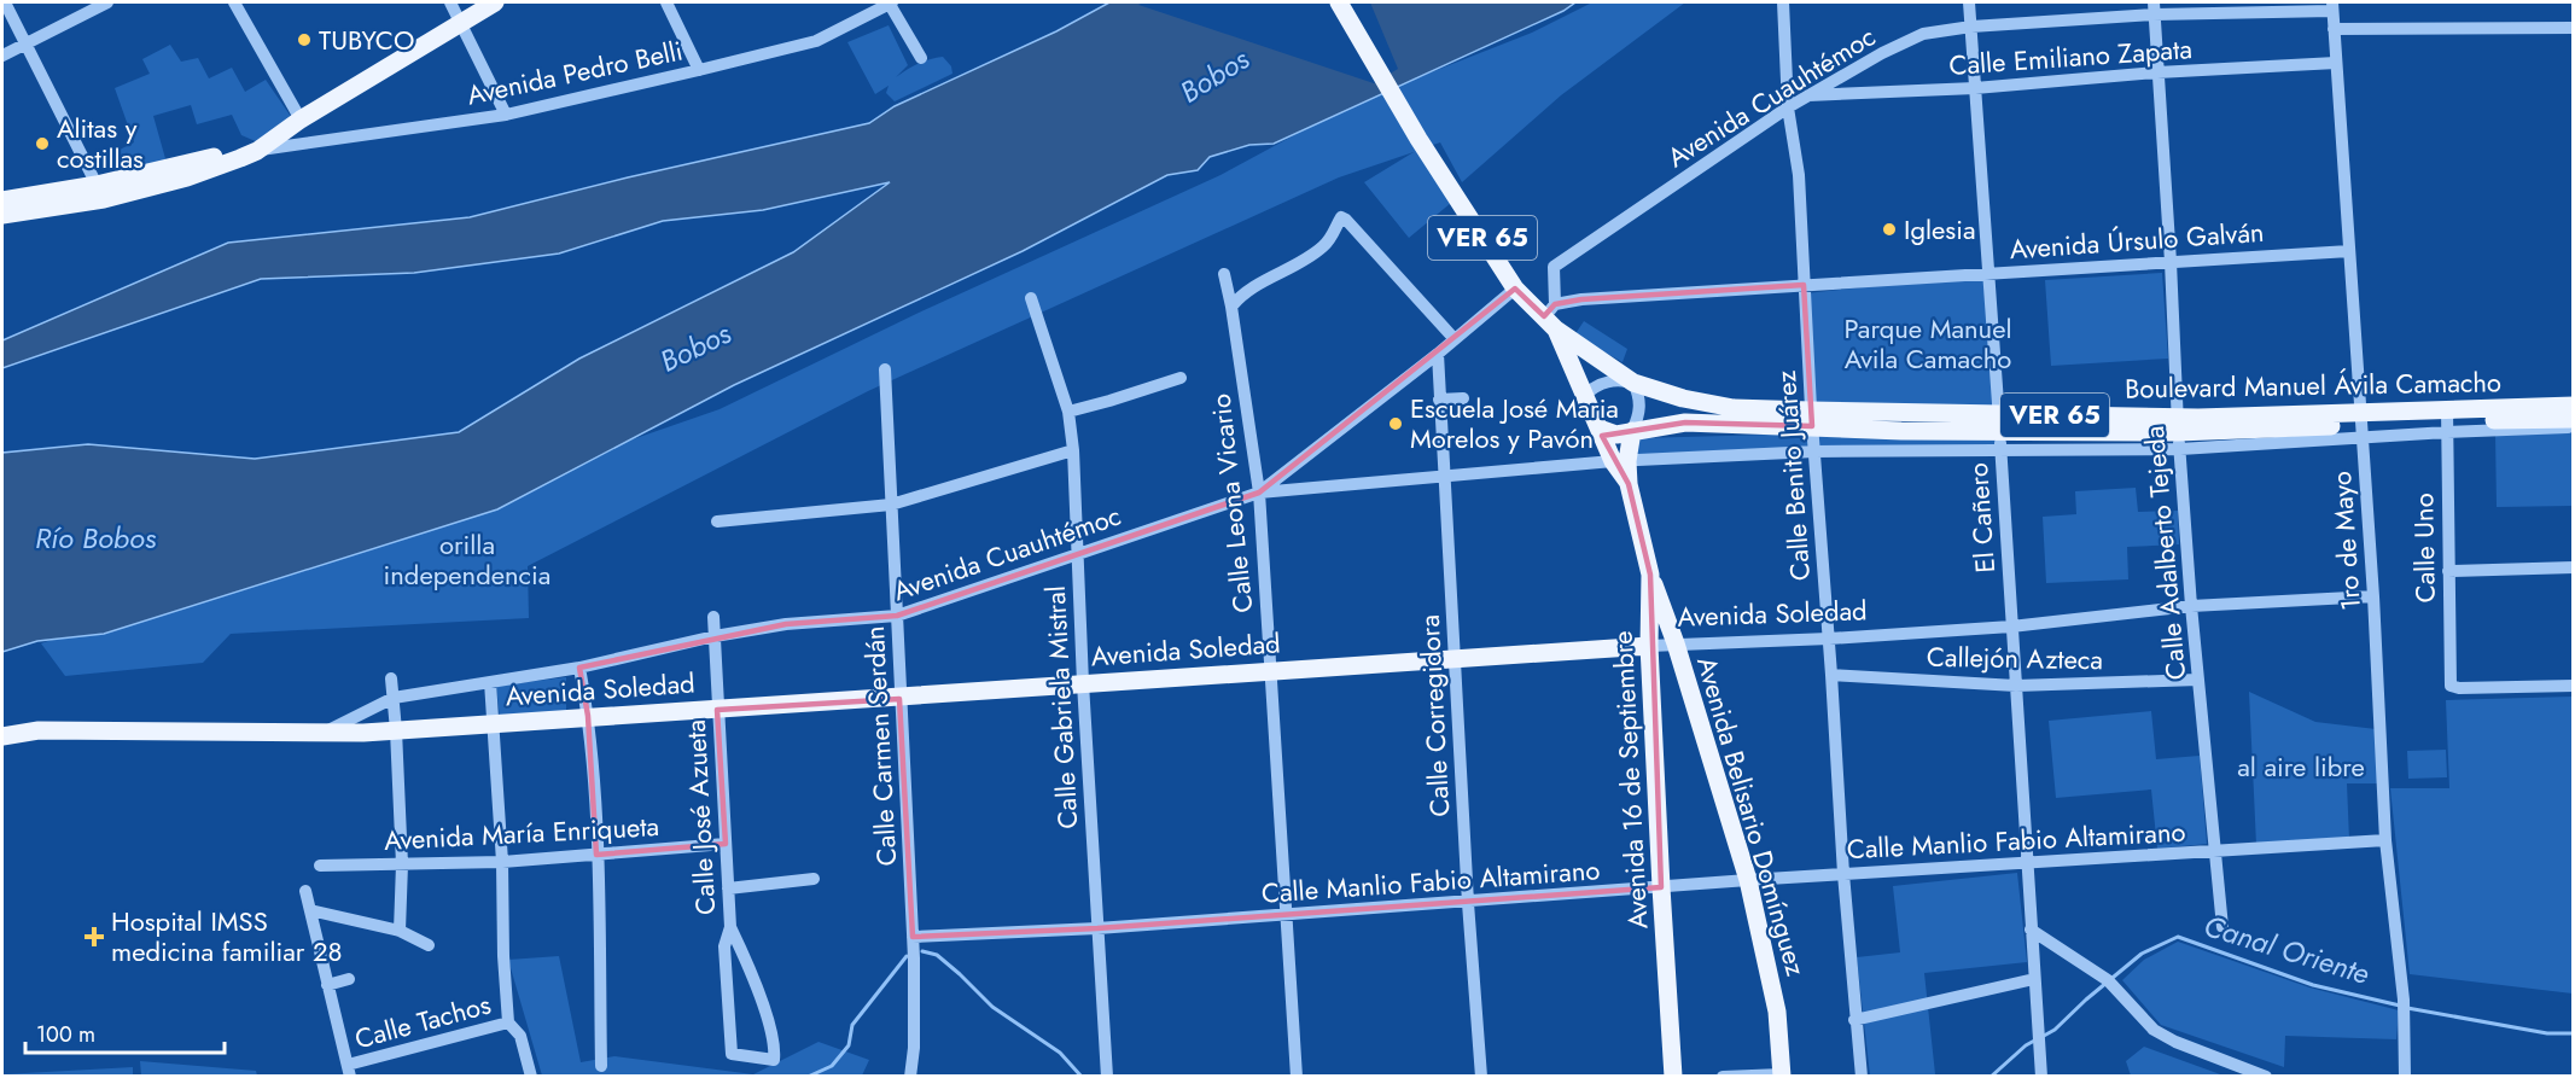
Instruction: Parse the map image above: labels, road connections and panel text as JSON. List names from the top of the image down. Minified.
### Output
{"streets":{"main road":["VER 65","Boulevard Manuel Ávila Camacho","Avenida Soledad","Avenida 16 de Septiembre","Avenida Belisario Domínguez"],"street":["Calle Emiliano Zapata","Avenida Pedro Belli","Avenida Cuauhtémoc","Avenida Úrsulo Galván","Calle Benito Juárez","Calle Leona Vicario","El Cañero","1ro de Mayo","Calle Uno","Calle Adalberto Tejeda","Callejón Azteca","Calle Gabriela Mistral","Calle Corregidora","Calle Carmen Serdán","Calle José Azueta","Avenida María Enriqueta","Calle Manlio Fabio Altamirano","Calle Tachos"]},"crossings":[["Calle Emiliano Zapata","Avenida Cuauhtémoc"],["Calle Emiliano Zapata","El Cañero"],["Calle Emiliano Zapata","1ro de Mayo"],["Calle Emiliano Zapata","Calle Adalberto Tejeda"],["Avenida Cuauhtémoc","Avenida Úrsulo Galván"],["Avenida Cuauhtémoc","Boulevard Manuel Ávila Camacho"],["Avenida Cuauhtémoc","Calle Benito Juárez"],["Avenida Cuauhtémoc","Calle Leona Vicario"],["Avenida Cuauhtémoc","El Cañero"],["Avenida Cuauhtémoc","1ro de Mayo"],["Avenida Cuauhtémoc","Calle Adalberto Tejeda"],["Avenida Cuauhtémoc","Avenida Soledad"],["Avenida Cuauhtémoc","Calle Gabriela Mistral"],["Avenida Cuauhtémoc","Calle Corregidora"],["Avenida Cuauhtémoc","Calle Carmen Serdán"],["Avenida Cuauhtémoc","Avenida 16 de Septiembre"],["Avenida Cuauhtémoc","Calle José Azueta"],["Avenida Úrsulo Galván","Boulevard Manuel Ávila Camacho"],["Avenida Úrsulo Galván","Calle Benito Juárez"],["Avenida Úrsulo Galván","El Cañero"],["Avenida Úrsulo Galván","1ro de Mayo"],["Avenida Úrsulo Galván","Calle Adalberto Tejeda"],["Avenida Úrsulo Galván","Avenida 16 de Septiembre"],["Boulevard Manuel Ávila Camacho","Calle Benito Juárez"],["Boulevard Manuel Ávila Camacho","El Cañero"],["Boulevard Manuel Ávila Camacho","1ro de Mayo"],["Boulevard Manuel Ávila Camacho","Calle Uno"],["Boulevard Manuel Ávila Camacho","Calle Adalberto Tejeda"],["Boulevard Manuel Ávila Camacho","Avenida 16 de Septiembre"],["Calle Benito Juárez","Avenida Soledad"],["Calle Benito Juárez","Callejón Azteca"],["Calle Benito Juárez","Calle Manlio Fabio Altamirano"],["Calle Leona Vicario","Avenida Soledad"],["Calle Leona Vicario","Calle Manlio Fabio Altamirano"],["El Cañero","Avenida Soledad"],["El Cañero","Callejón Azteca"],["El Cañero","Calle Manlio Fabio Altamirano"],["1ro de Mayo","Avenida Soledad"],["1ro de Mayo","Calle Manlio Fabio Altamirano"],["Calle Adalberto Tejeda","Avenida Soledad"],["Calle Adalberto Tejeda","Callejón Azteca"],["Calle Adalberto Tejeda","Calle Manlio Fabio Altamirano"],["Avenida Soledad","Calle Gabriela Mistral"],["Avenida Soledad","Calle Corregidora"],["Avenida Soledad","Calle Carmen Serdán"],["Avenida Soledad","Avenida 16 de Septiembre"],["Avenida Soledad","Avenida Belisario Domínguez"],["Avenida Soledad","Calle José Azueta"],["Calle Gabriela Mistral","Calle Manlio Fabio Altamirano"],["Calle Corregidora","Calle Manlio Fabio Altamirano"],["Calle Carmen Serdán","Calle Manlio Fabio Altamirano"],["Avenida 16 de Septiembre","Avenida Belisario Domínguez"],["Avenida 16 de Septiembre","Calle Manlio Fabio Altamirano"],["Avenida Belisario Domínguez","Calle Manlio Fabio Altamirano"],["Calle José Azueta","Avenida María Enriqueta"]],"water":["Bobos","Río Bobos","Canal Oriente"],"parks":["Parque Manuel Avila Camacho","orilla independencia","al aire libre"],"places":{"other":["TUBYCO","Alitas y costillas","Iglesia","Escuela José Maria Morelos y Pavón"],"health":["Hospital IMSS medicina familiar 28"]},"scale_bar":"100 m"}
